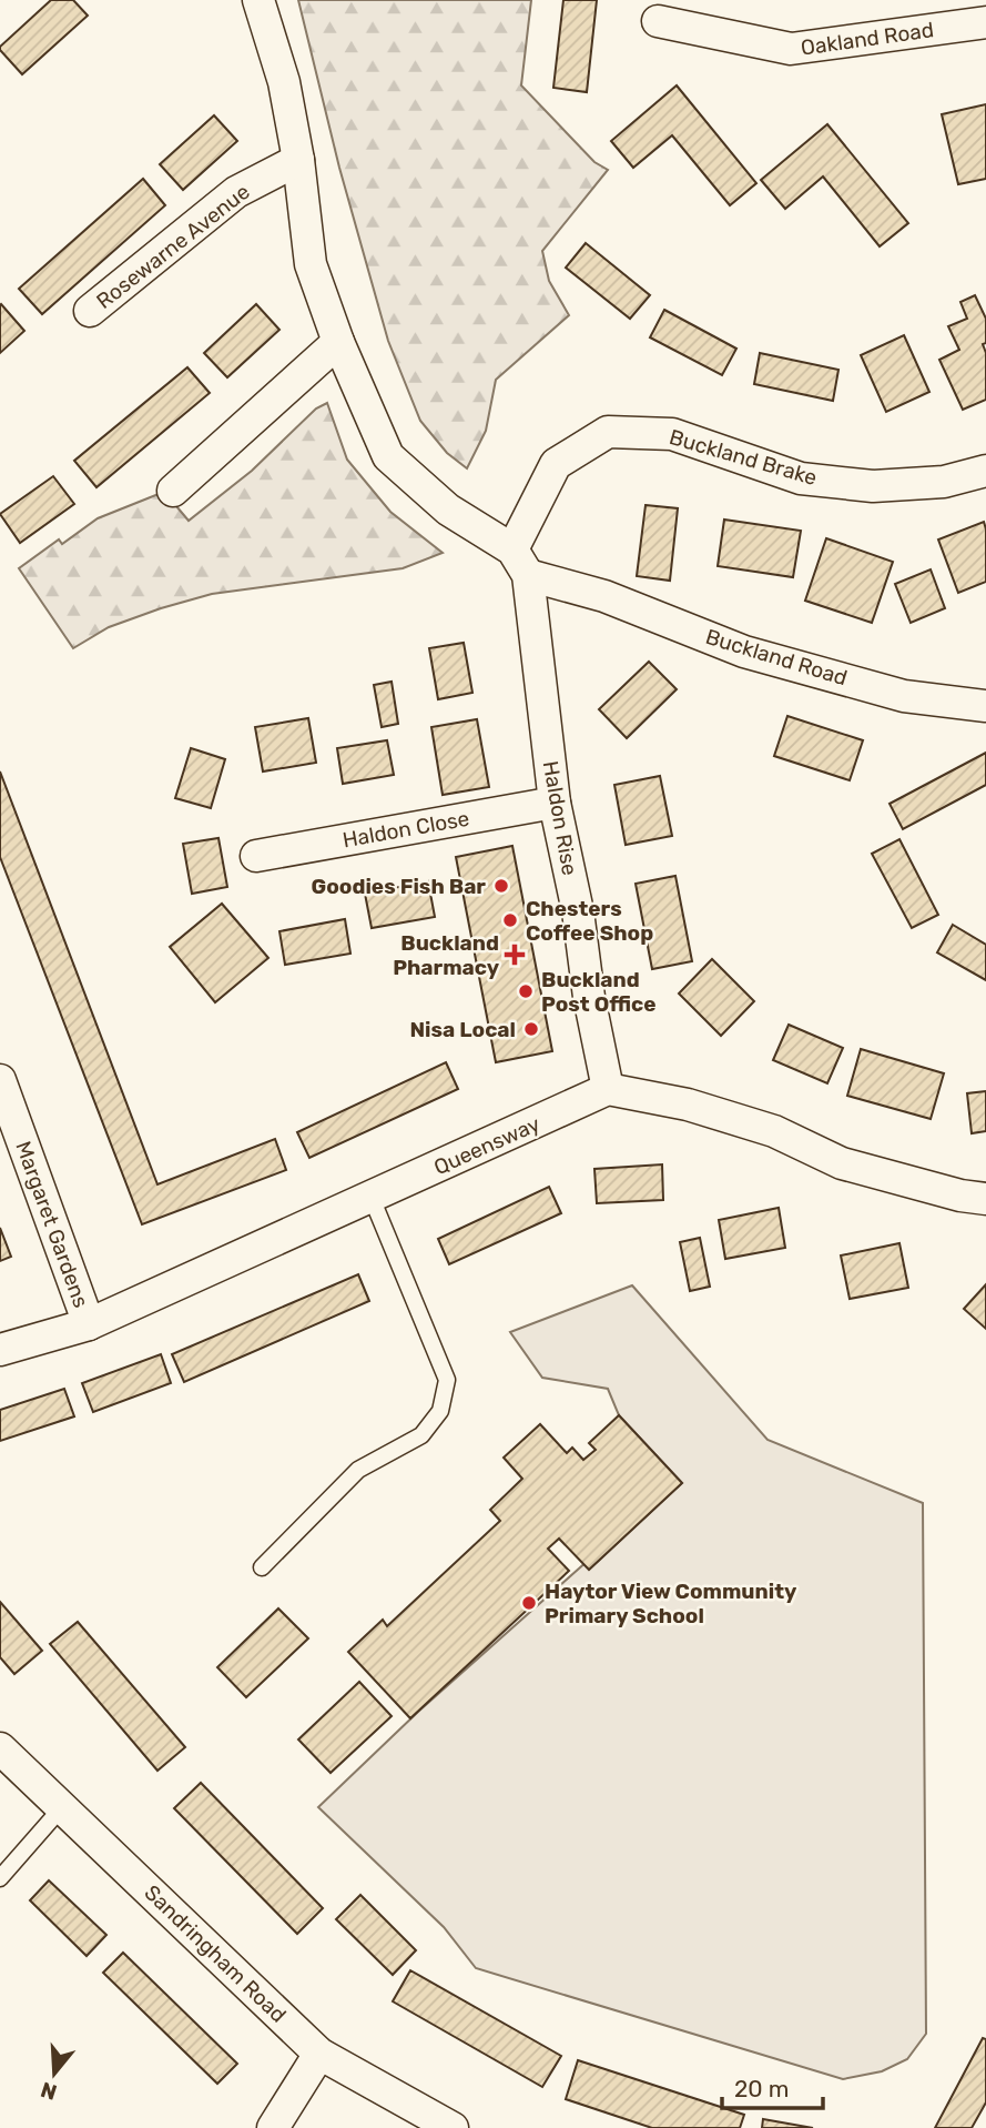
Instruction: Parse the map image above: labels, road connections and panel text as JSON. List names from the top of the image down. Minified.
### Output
{"streets":{"street":["Oakland Road","Rosewarne Avenue","Buckland Brake","Buckland Road","Haldon Rise","Haldon Close","Queensway","Margaret Gardens","Sandringham Road"]},"crossings":[["Buckland Brake","Buckland Road"],["Buckland Brake","Haldon Rise"],["Buckland Road","Haldon Rise"],["Haldon Rise","Haldon Close"],["Haldon Rise","Queensway"],["Queensway","Margaret Gardens"]],"places":{"other":["Goodies Fish Bar","Chesters Coffee Shop","Buckland Post Office","Nisa Local","Haytor View Community Primary School"],"health":["Buckland Pharmacy"]},"scale_bar":"20 m","north":"bottom"}
